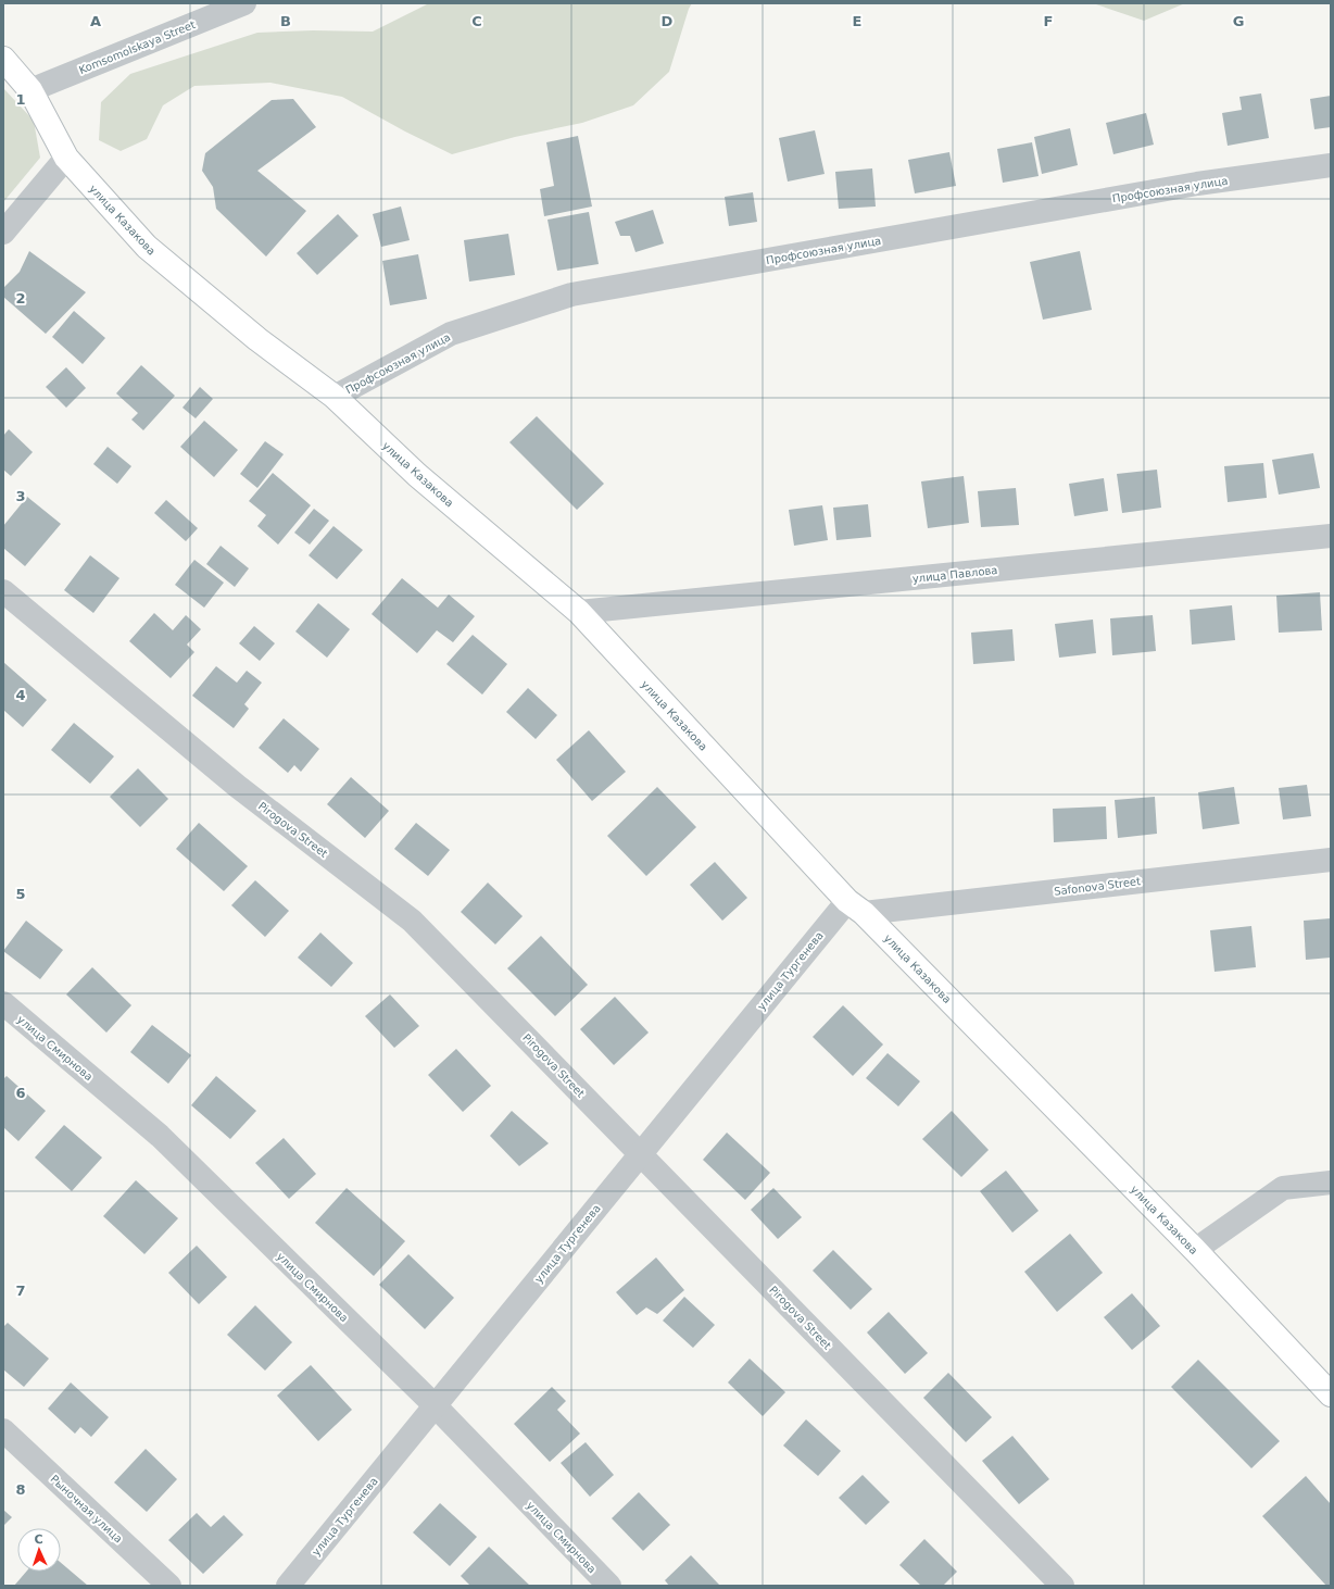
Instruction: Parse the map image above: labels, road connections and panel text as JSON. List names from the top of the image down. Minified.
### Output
{"streets":{"main road":["улица Казакова"],"street":["Komsomolskaya Street","Профсоюзная улица","улица Павлова","Pirogova Street","Safonova Street","улица Тургенева","улица Смирнова","Рыночная улица"]},"crossings":[["Komsomolskaya Street","улица Казакова"],["Профсоюзная улица","улица Казакова"],["улица Казакова","улица Павлова"],["улица Казакова","Safonova Street"],["улица Казакова","улица Тургенева"],["Pirogova Street","улица Тургенева"],["Safonova Street","улица Тургенева"],["улица Тургенева","улица Смирнова"]],"north":"top","grid":{"columns":["A","B","C","D","E","F","G"],"rows":["1","2","3","4","5","6","7","8"]}}
